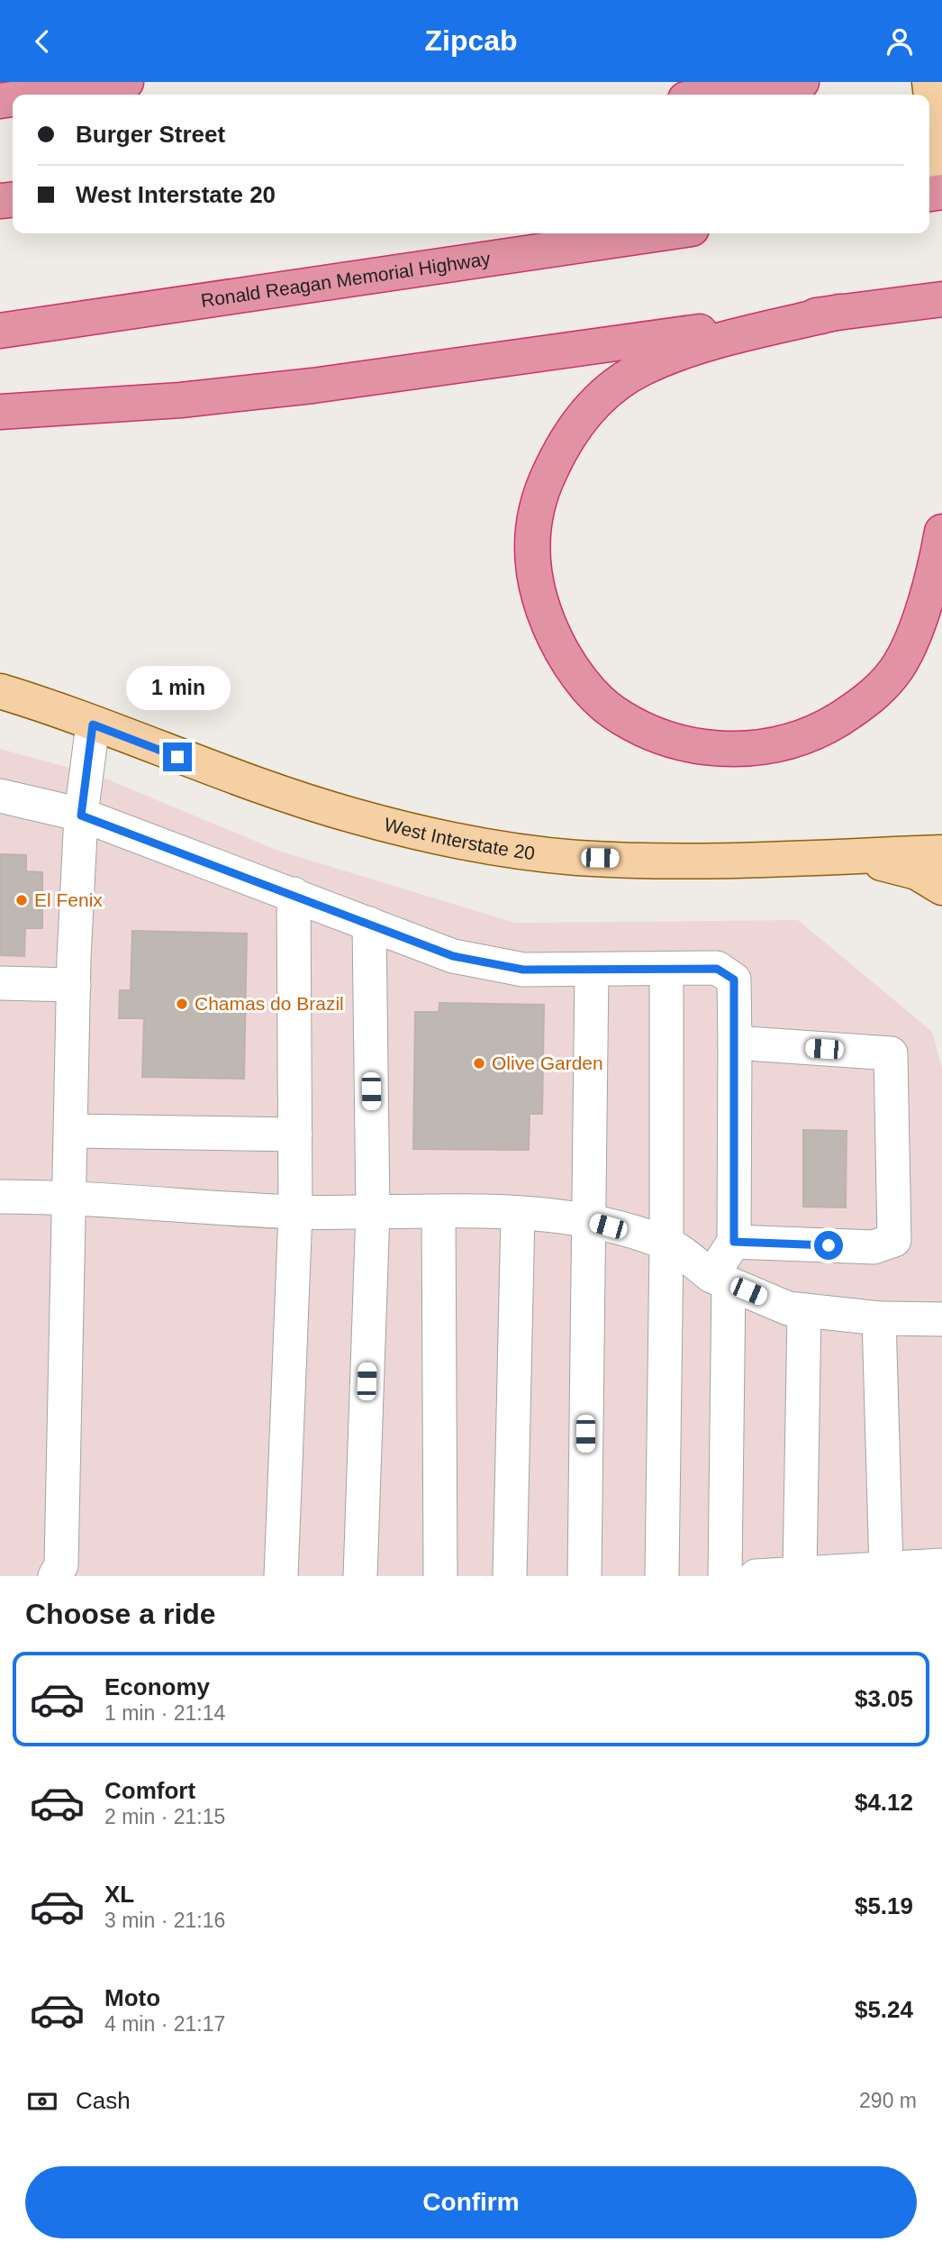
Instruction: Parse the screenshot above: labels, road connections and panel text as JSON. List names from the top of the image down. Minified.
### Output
{"streets":{"highway":["Ronald Reagan Memorial Highway"],"main road":["West Interstate 20"]},"places":["El Fenix","Chamas do Brazil","Olive Garden"],"page":{"header":"Zipcab","banner":["Burger Street","West Interstate 20"],"bubble":"1 min","heading":"Choose a ride","list":[{"name":"Economy","note":"1 min · 21:14","value":"$3.05"},{"name":"Comfort","note":"2 min · 21:15","value":"$4.12"},{"name":"XL","note":"3 min · 21:16","value":"$5.19"},{"name":"Moto","note":"4 min · 21:17","value":"$5.24"}],"pay":["Cash","290 m"],"buttons":"Confirm"}}
